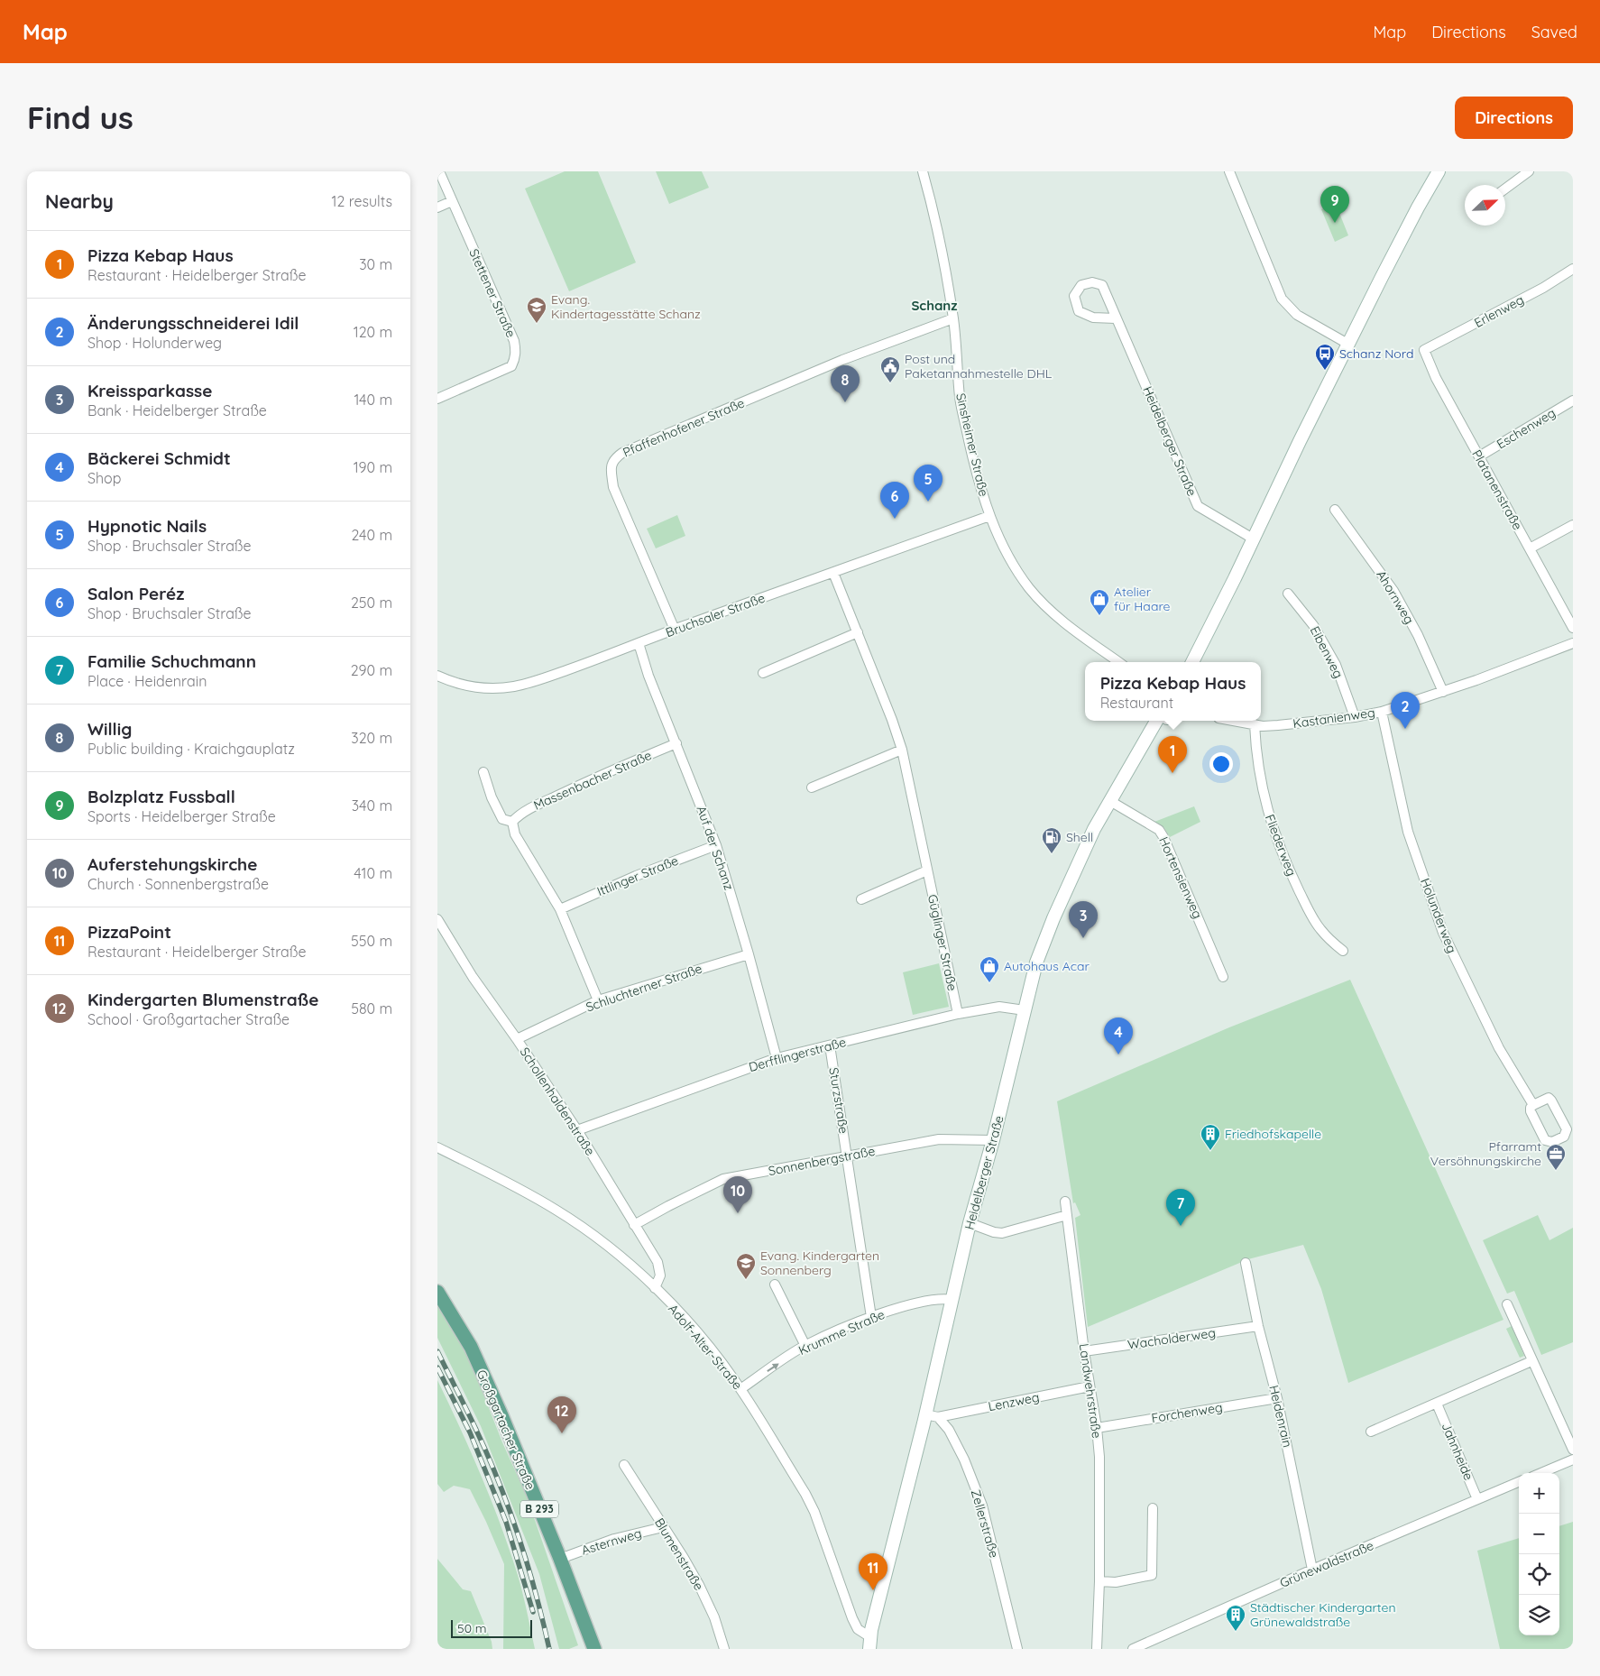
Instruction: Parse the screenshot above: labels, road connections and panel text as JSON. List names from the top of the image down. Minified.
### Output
{"streets":{"main road":["Heidelberger Straße","Großgartacher Straße","B 293"],"street":["Stettener Straße","Erlenweg","Pfaffenhofener Straße","Eschenweg","Sinsheimer Straße","Platanenstraße","Ahornweg","Bruchsaler Straße","Eibenweg","Kastanienweg","Massenbacher Straße","Fliederweg","Auf der Schanz","Ittlinger Straße","Hortensienweg","Holunderweg","Güglinger Straße","Schluchterner Straße","Derfflingerstraße","Sturzstraße","Schollenhaldenstraße","Sonnenbergstraße","Krumme Straße","Wacholderweg","Adolf-Alter-Straße","Landwehrstraße","Lenzweg","Forchenweg","Heidenrain","Jahnheide","Zellerstraße","Asternweg","Blumenstraße","Grünewaldstraße"]},"crossings":[["Erlenweg","Platanenstraße"],["Pfaffenhofener Straße","Sinsheimer Straße"],["Pfaffenhofener Straße","Bruchsaler Straße"],["Eschenweg","Platanenstraße"],["Heidelberger Straße","Hortensienweg"],["Heidelberger Straße","Derfflingerstraße"],["Heidelberger Straße","Sonnenbergstraße"],["Heidelberger Straße","Krumme Straße"],["Heidelberger Straße","Adolf-Alter-Straße"],["Heidelberger Straße","Lenzweg"],["Heidelberger Straße","Zellerstraße"],["Sinsheimer Straße","Bruchsaler Straße"],["Ahornweg","Kastanienweg"],["Bruchsaler Straße","Auf der Schanz"],["Bruchsaler Straße","Güglinger Straße"],["Eibenweg","Kastanienweg"],["Kastanienweg","Fliederweg"],["Kastanienweg","Holunderweg"],["Massenbacher Straße","Auf der Schanz"],["Auf der Schanz","Ittlinger Straße"],["Auf der Schanz","Schluchterner Straße"],["Auf der Schanz","Derfflingerstraße"],["Güglinger Straße","Derfflingerstraße"],["Schluchterner Straße","Schollenhaldenstraße"],["Derfflingerstraße","Sturzstraße"],["Derfflingerstraße","Schollenhaldenstraße"],["Sturzstraße","Sonnenbergstraße"],["Sturzstraße","Krumme Straße"],["Schollenhaldenstraße","Sonnenbergstraße"],["Schollenhaldenstraße","Adolf-Alter-Straße"],["Krumme Straße","Adolf-Alter-Straße"],["Wacholderweg","Landwehrstraße"],["Wacholderweg","Heidenrain"],["Landwehrstraße","Lenzweg"],["Landwehrstraße","Forchenweg"],["Lenzweg","Zellerstraße"],["Forchenweg","Heidenrain"],["Heidenrain","Grünewaldstraße"],["Großgartacher Straße","Asternweg"],["Jahnheide","Grünewaldstraße"],["Asternweg","Blumenstraße"]],"districts":["Schanz"],"places":{"school or university":["Evang. Kindertagesstätte Schanz","Evang. Kindergarten Sonnenberg"],"bus stop":["Schanz Nord"],"public building":["Post und Paketannahmestelle DHL"],"shop":["Atelier für Haare","Autohaus Acar"],"fuel station":["Shell"],"building":["Friedhofskapelle","Städtischer Kindergarten Grünewaldstraße"],"office":["Pfarramt Versöhnungskirche"]},"scale_bar":"50 m","north":"top right","page":{"header":"Map","nav":["Map","Directions","Saved"],"buttons":"Directions","title":"Find us","heading":["Nearby","12 results"],"pins":["9","8","5","6","2","1","3","4","10","7","12","11"],"list":[{"mark":"1","name":"Pizza Kebap Haus","note":"Restaurant · Heidelberger Straße","value":"30 m"},{"mark":"2","name":"Änderungsschneiderei Idil","note":"Shop · Holunderweg","value":"120 m"},{"mark":"3","name":"Kreissparkasse","note":"Bank · Heidelberger Straße","value":"140 m"},{"mark":"4","name":"Bäckerei Schmidt","note":"Shop","value":"190 m"},{"mark":"5","name":"Hypnotic Nails","note":"Shop · Bruchsaler Straße","value":"240 m"},{"mark":"6","name":"Salon Peréz","note":"Shop · Bruchsaler Straße","value":"250 m"},{"mark":"7","name":"Familie Schuchmann","note":"Place · Heidenrain","value":"290 m"},{"mark":"8","name":"Willig","note":"Public building · Kraichgauplatz","value":"320 m"},{"mark":"9","name":"Bolzplatz Fussball","note":"Sports · Heidelberger Straße","value":"340 m"},{"mark":"10","name":"Auferstehungskirche","note":"Church · Sonnenbergstraße","value":"410 m"},{"mark":"11","name":"PizzaPoint","note":"Restaurant · Heidelberger Straße","value":"550 m"},{"mark":"12","name":"Kindergarten Blumenstraße","note":"School · Großgartacher Straße","value":"580 m"}],"popup":["Pizza Kebap Haus","Restaurant"],"map_buttons":["+","−"],"scale":"50 m"}}
